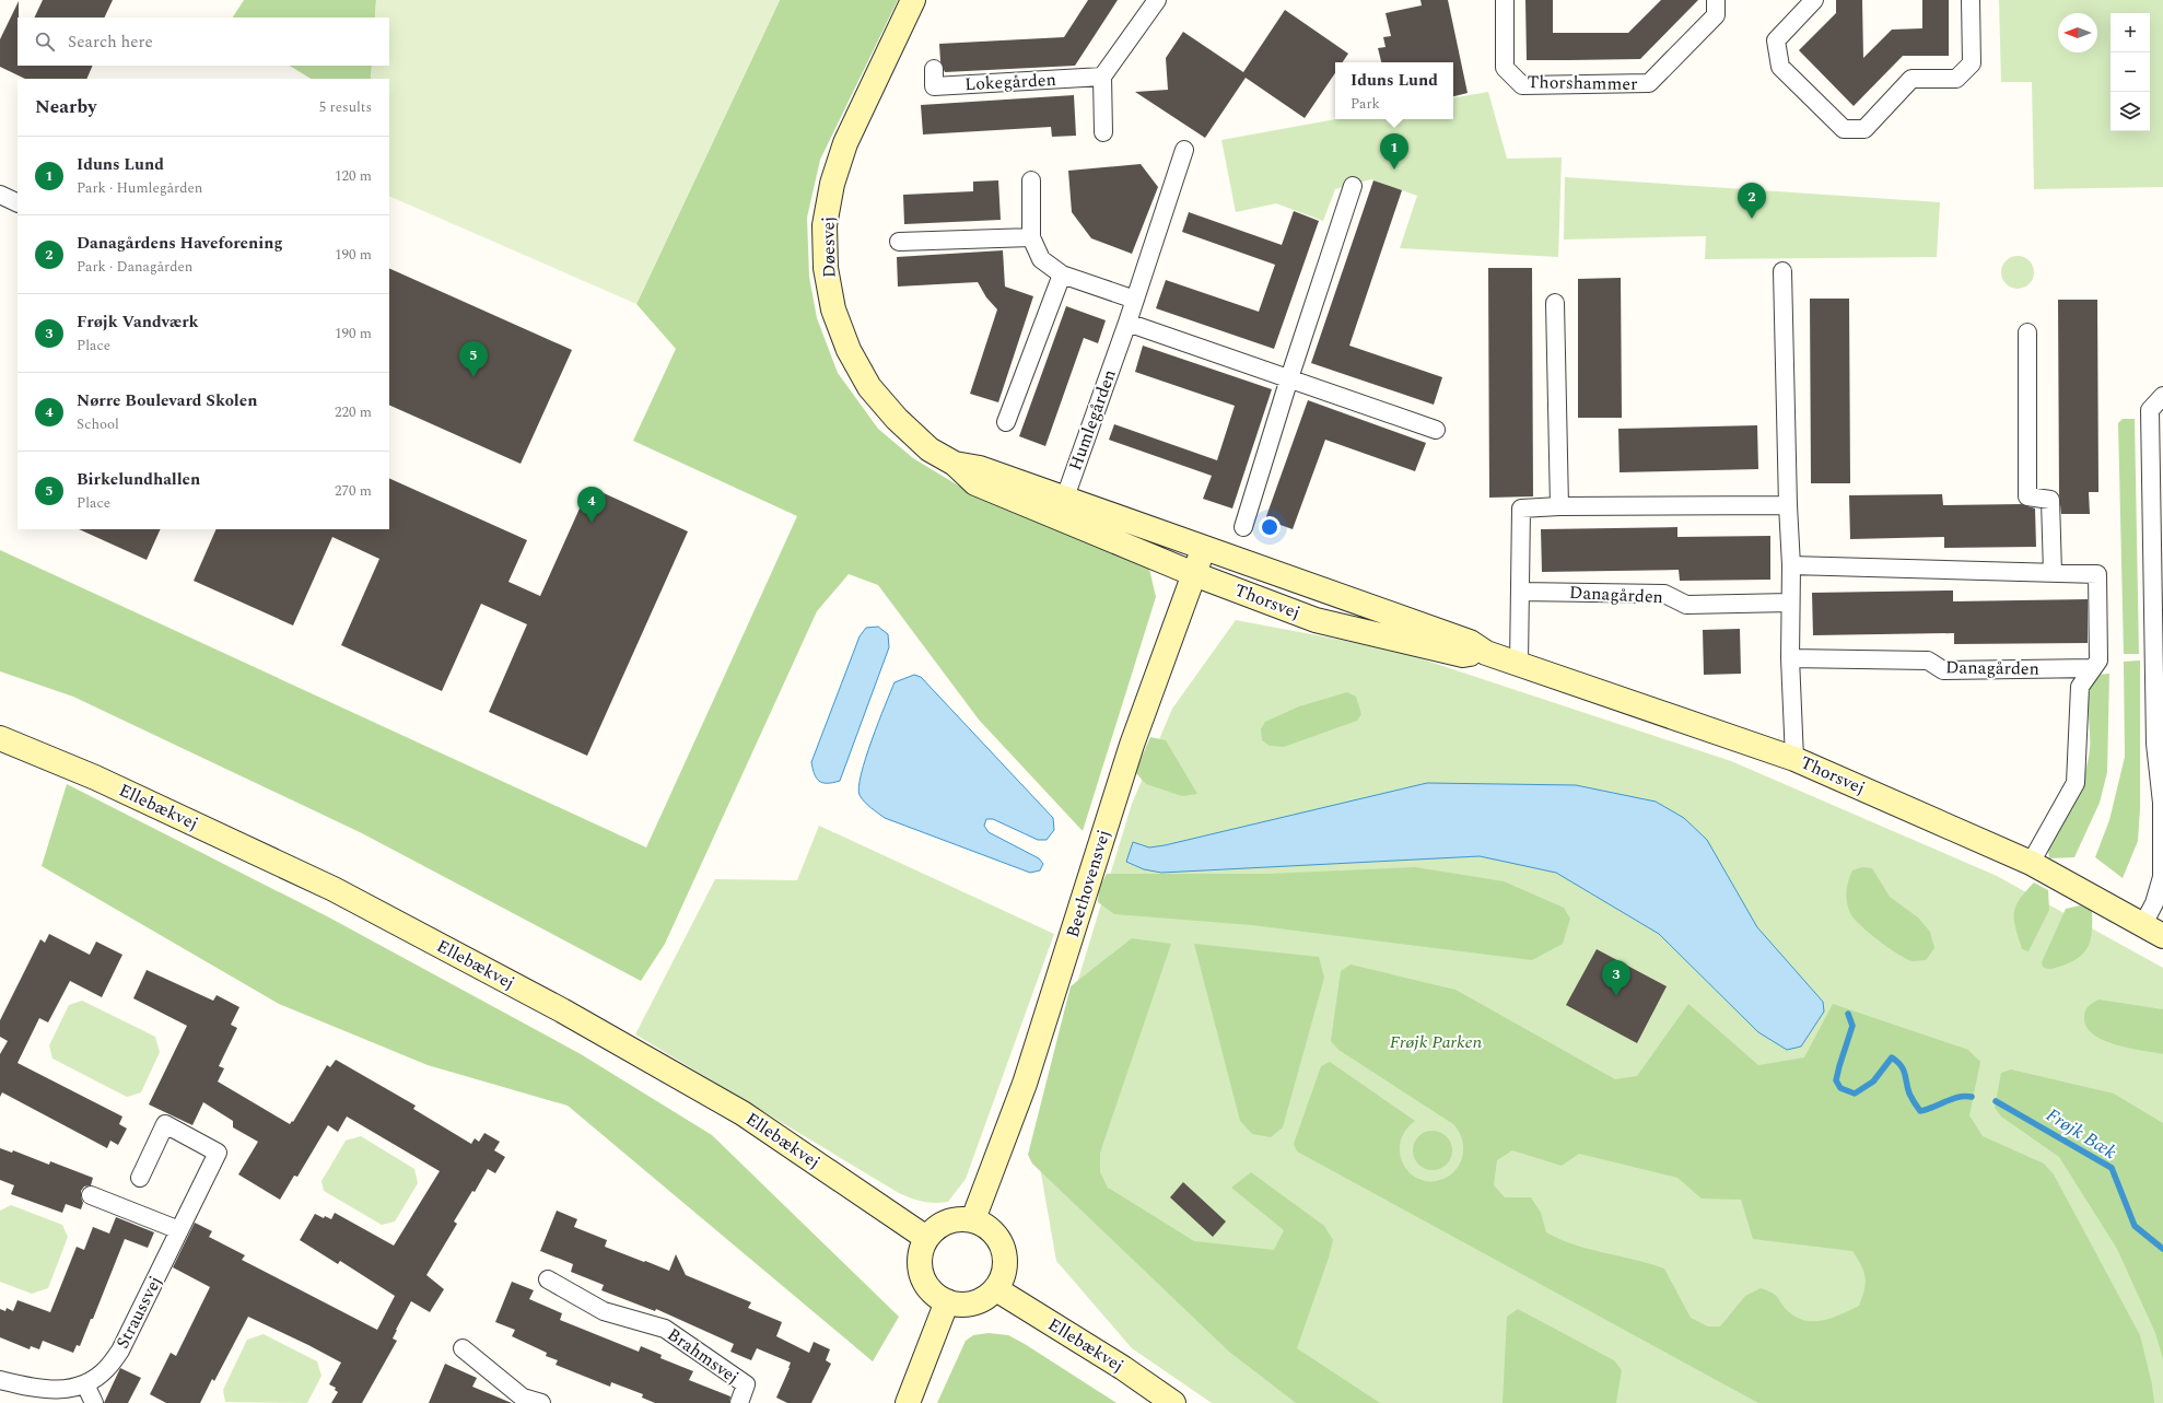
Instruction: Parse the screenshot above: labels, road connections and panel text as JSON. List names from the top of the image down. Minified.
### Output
{"streets":{"street":["Lokegården","Thorshammer","Døesvej","Humlegården","Danagården","Thorsvej","Ellebækvej","Beethovensvej","Straussvej","Brahmsvej"]},"crossings":[["Døesvej","Humlegården"],["Døesvej","Thorsvej"],["Humlegården","Thorsvej"],["Thorsvej","Beethovensvej"],["Ellebækvej","Beethovensvej"]],"water":["Frøjk Bæk"],"parks":["Frøjk Parken"],"north":"left","page":{"map_buttons":["+","−"],"search":"Search here","popup":["Iduns Lund","Park"],"heading":["Nearby","5 results"],"pins":["1","2","5","4","3"],"list":[{"mark":"1","name":"Iduns Lund","note":"Park · Humlegården","value":"120 m"},{"mark":"2","name":"Danagårdens Haveforening","note":"Park · Danagården","value":"190 m"},{"mark":"3","name":"Frøjk Vandværk","note":"Place","value":"190 m"},{"mark":"4","name":"Nørre Boulevard Skolen","note":"School","value":"220 m"},{"mark":"5","name":"Birkelundhallen","note":"Place","value":"270 m"}]}}
